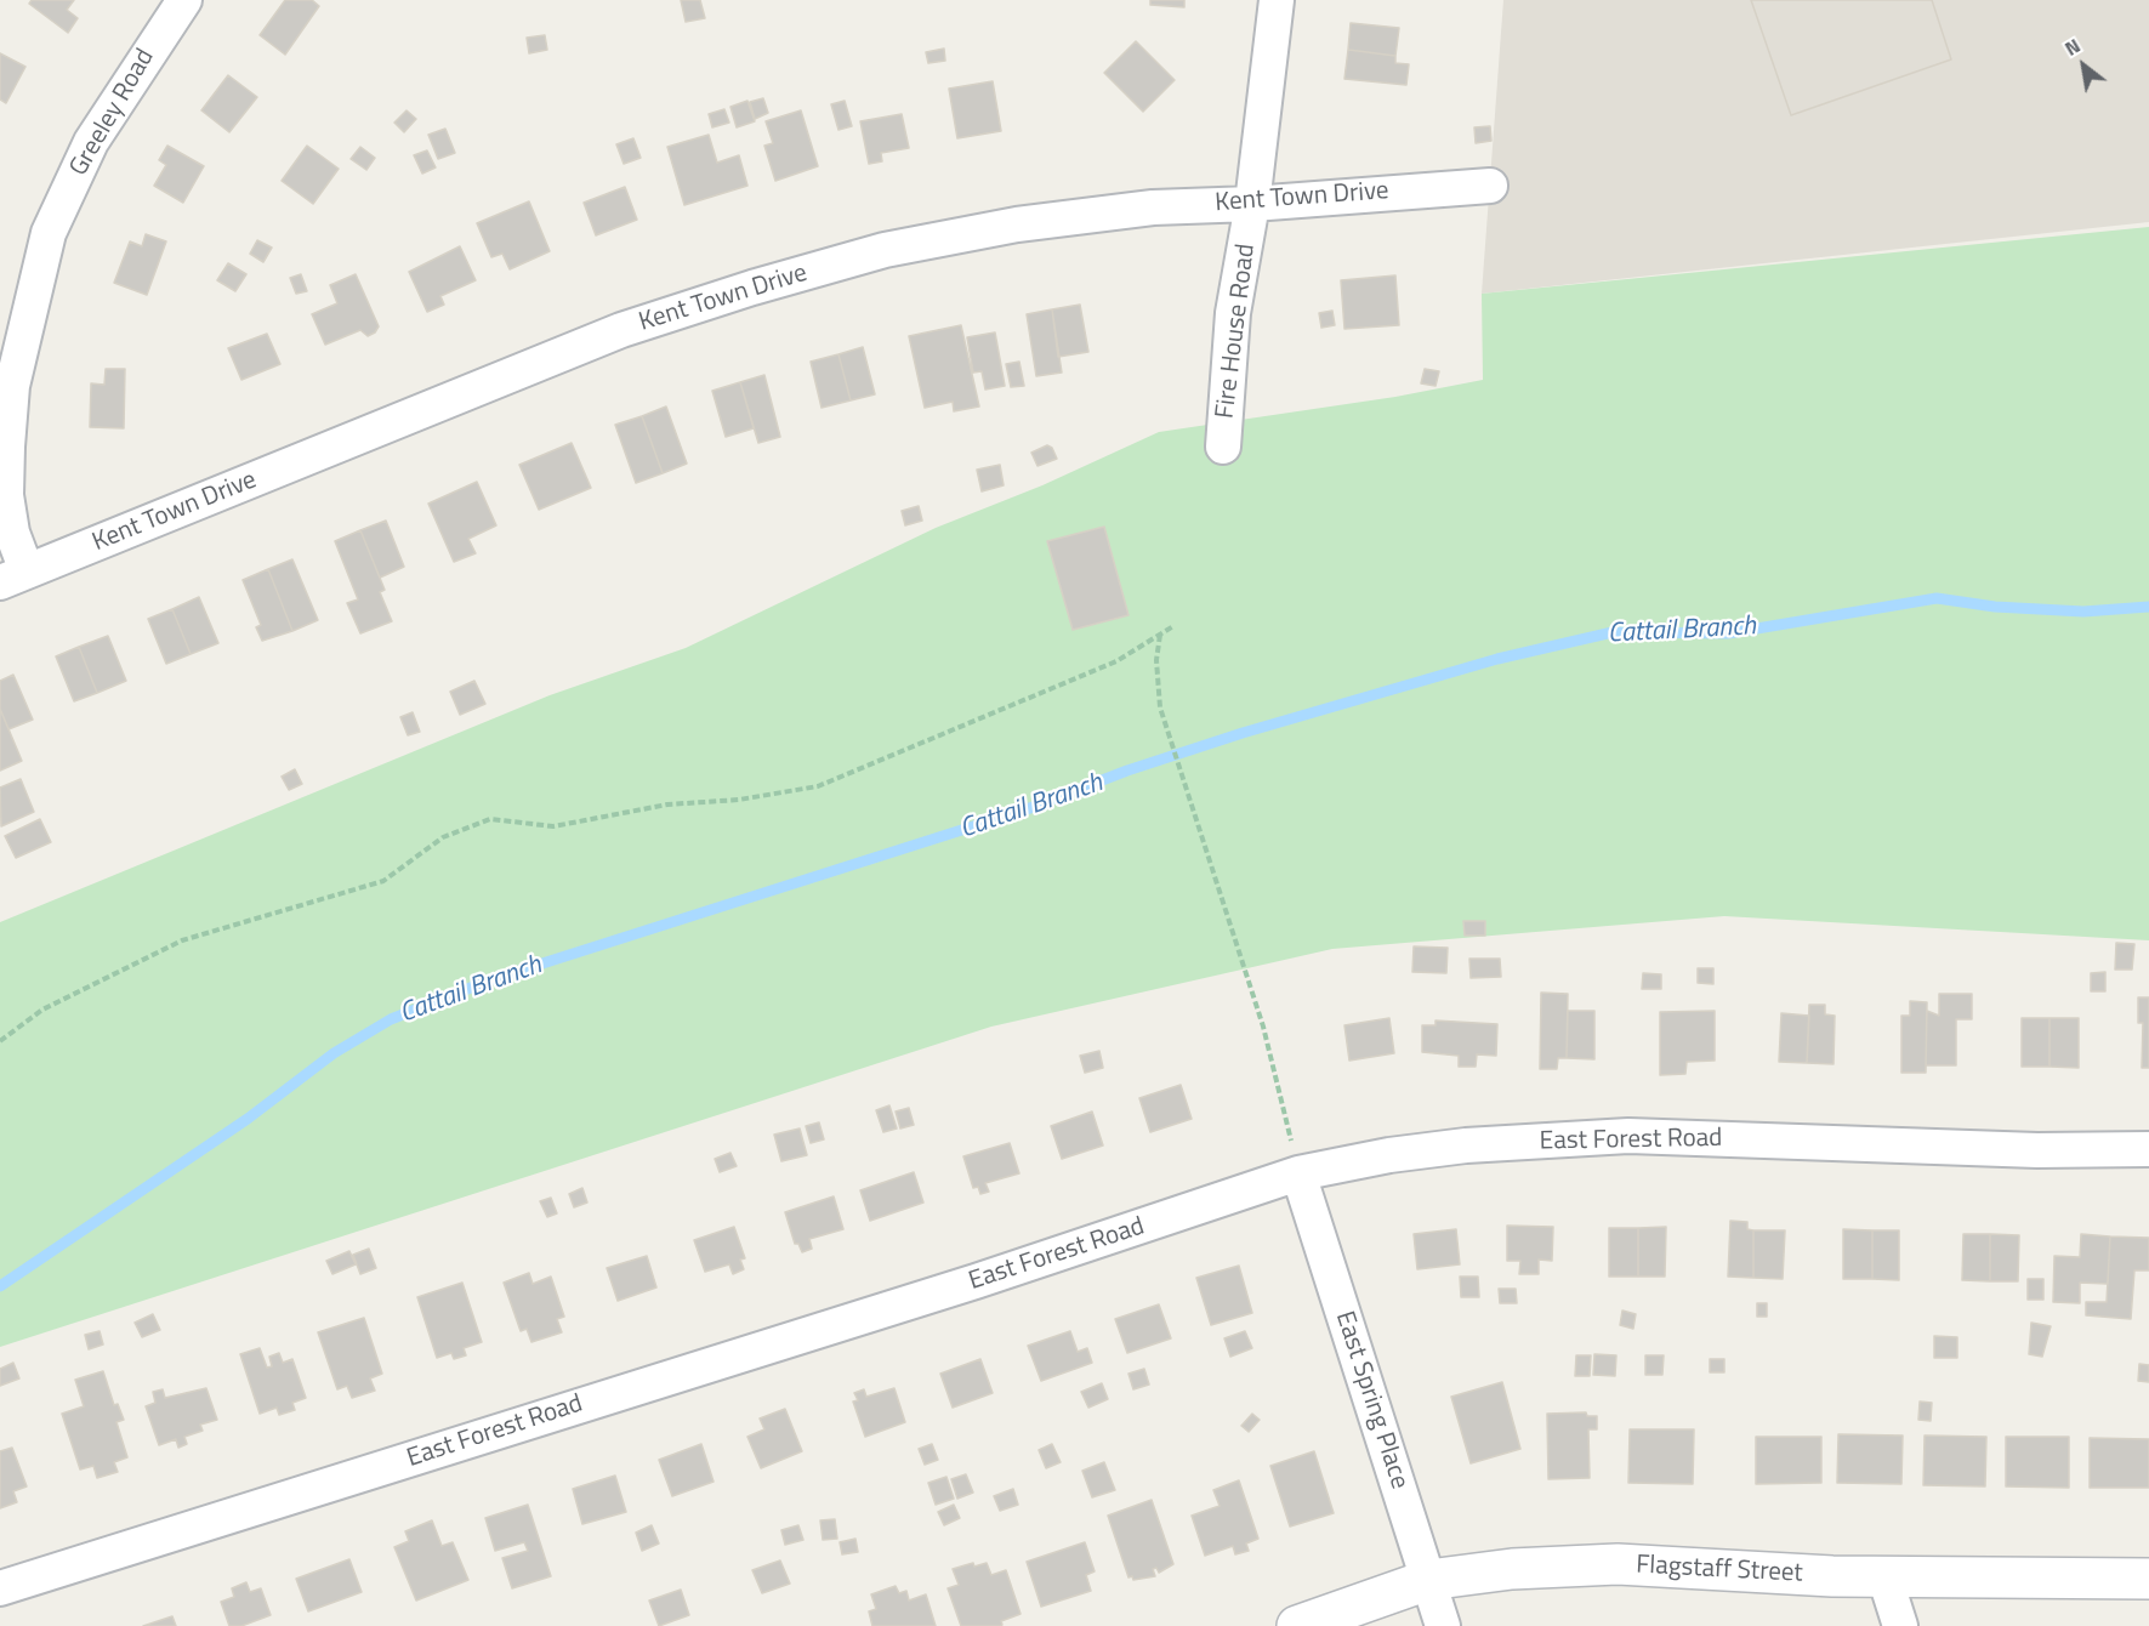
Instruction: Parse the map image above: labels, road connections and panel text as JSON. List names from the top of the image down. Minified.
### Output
{"streets":{"street":["Greeley Road","Kent Town Drive","Fire House Road","East Forest Road","East Spring Place","Flagstaff Street"]},"crossings":[["Greeley Road","Kent Town Drive"],["Kent Town Drive","Fire House Road"],["East Forest Road","East Spring Place"],["East Spring Place","Flagstaff Street"]],"water":["Cattail Branch"],"north":"top left"}
